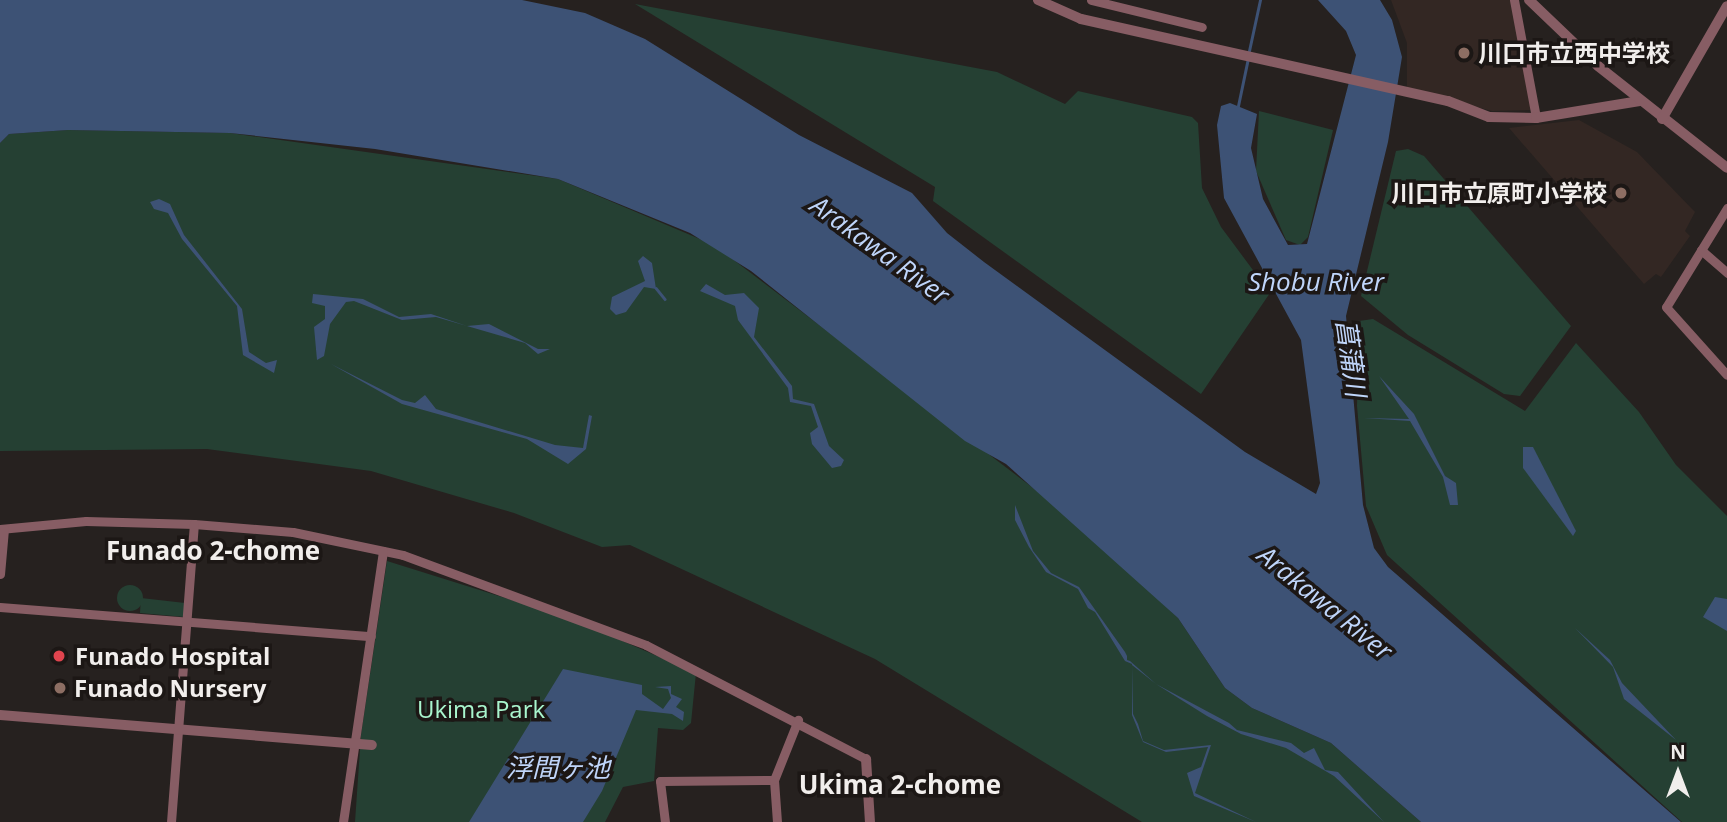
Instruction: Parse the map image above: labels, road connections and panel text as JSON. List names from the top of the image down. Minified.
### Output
{"districts":["Funado 2-chome","Ukima 2-chome"],"water":["Arakawa River","Shobu River","菖蒲川","浮間ヶ池"],"parks":["Ukima Park"],"places":["川口市立西中学校","川口市立原町小学校","Funado Hospital","Funado Nursery"],"north":"top"}
